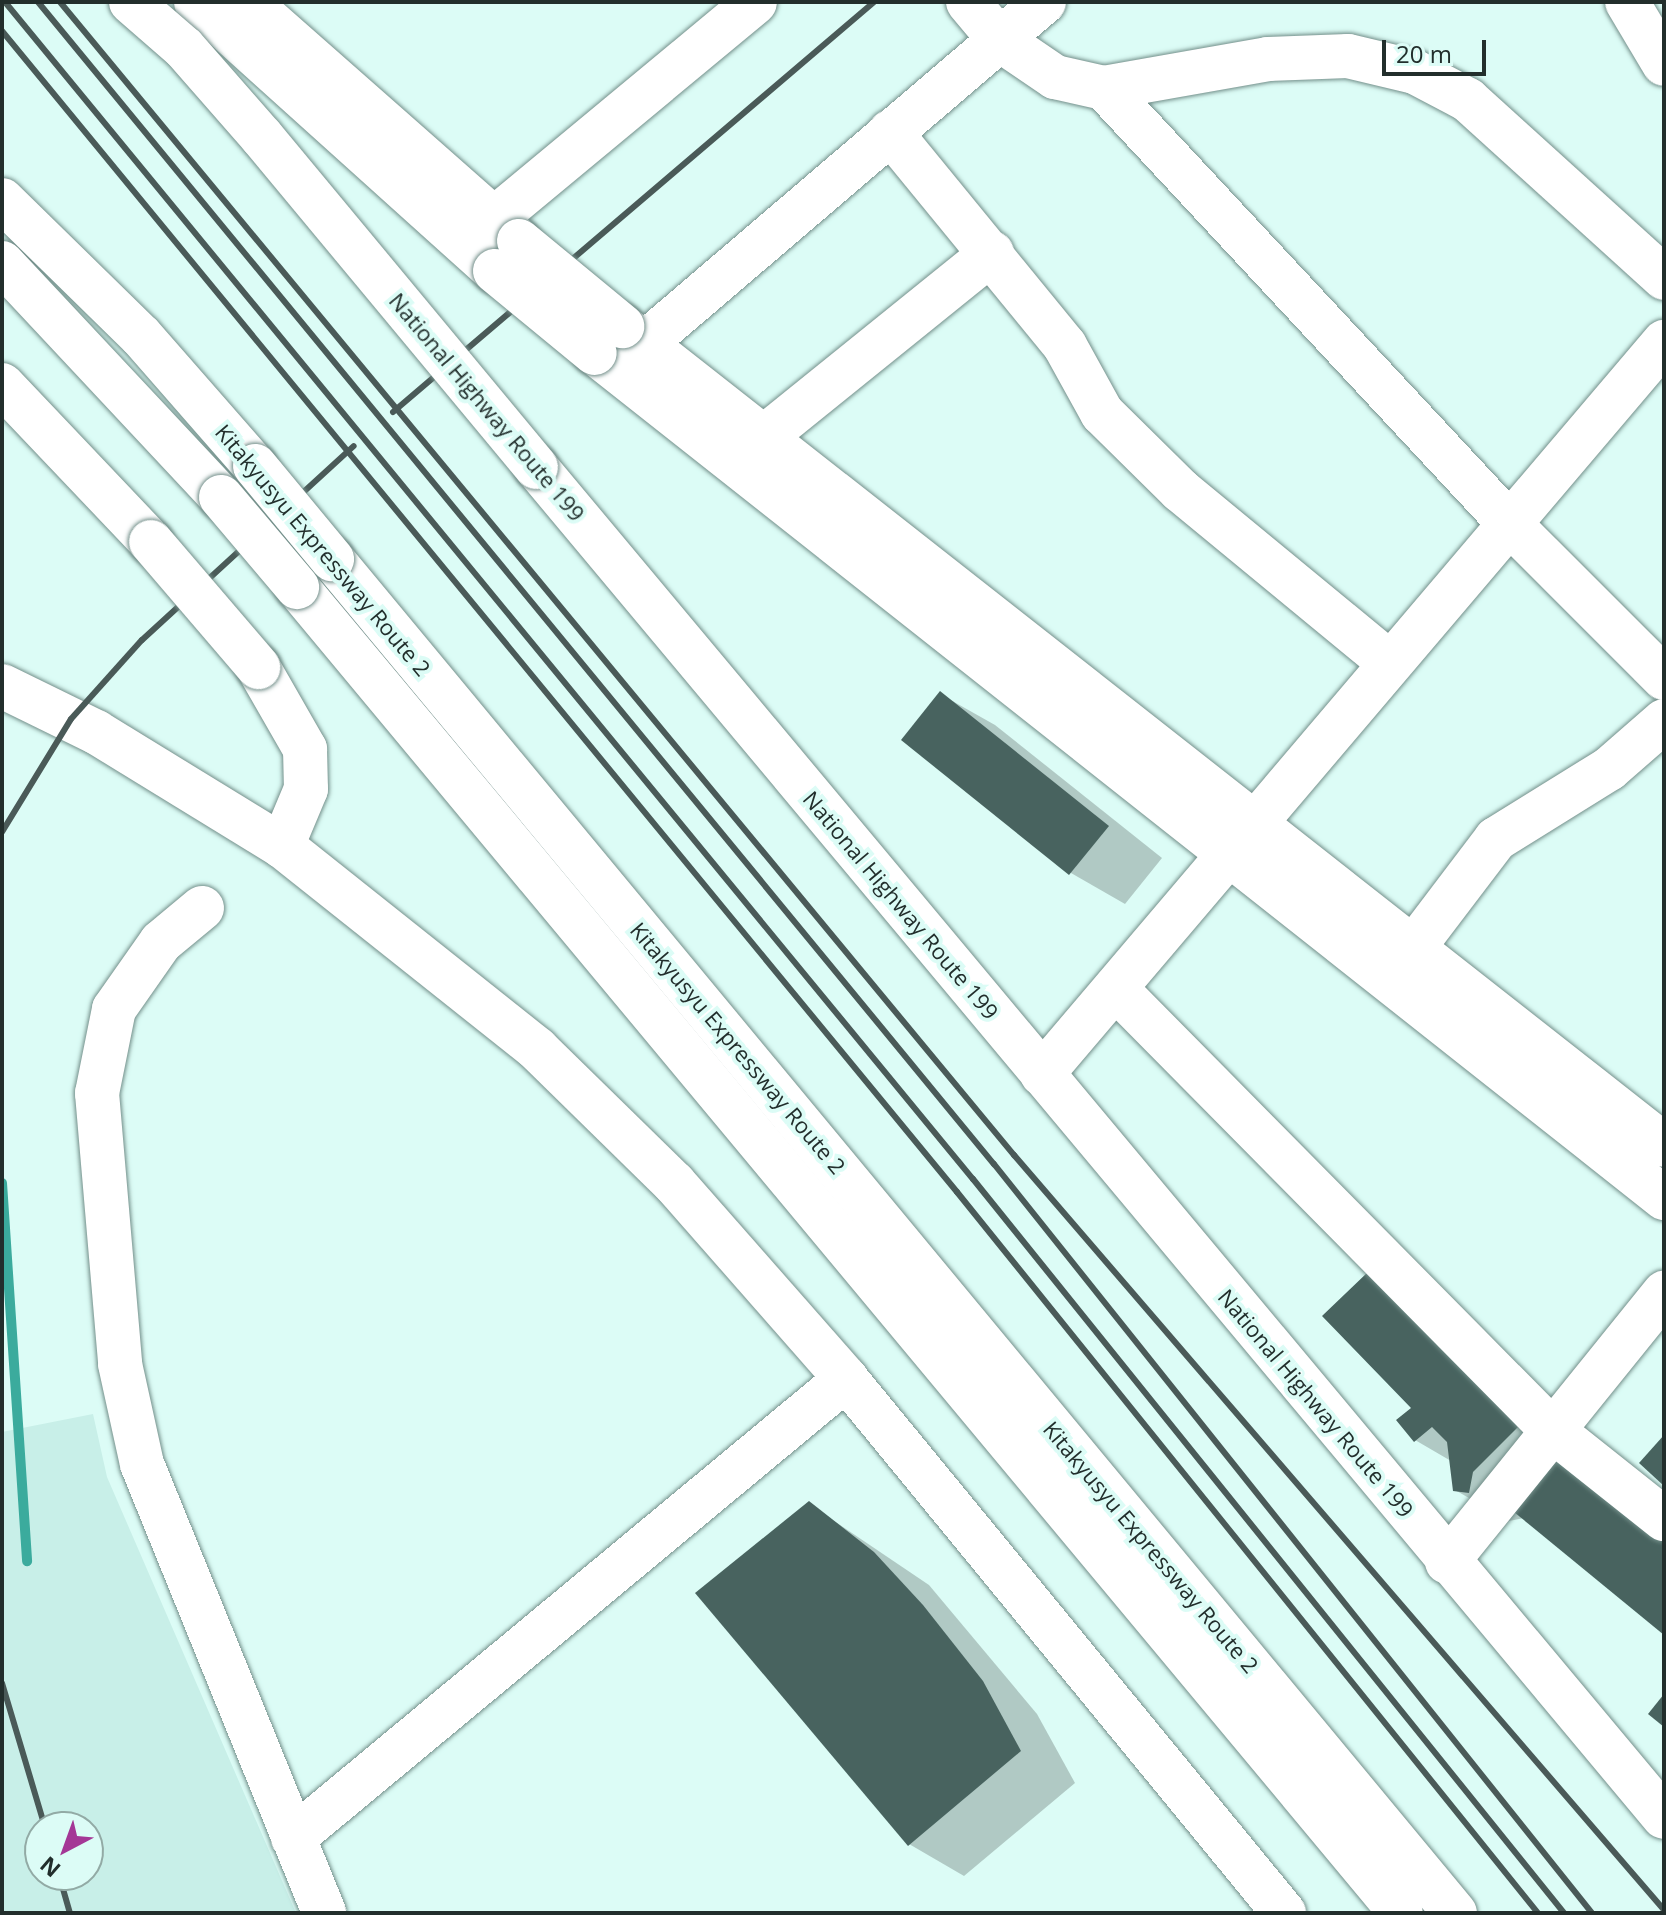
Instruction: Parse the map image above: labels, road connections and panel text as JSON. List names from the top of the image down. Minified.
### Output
{"streets":{"main road":["National Highway Route 199","Kitakyusyu Expressway Route 2"]},"scale_bar":"20 m","north":"bottom left"}
